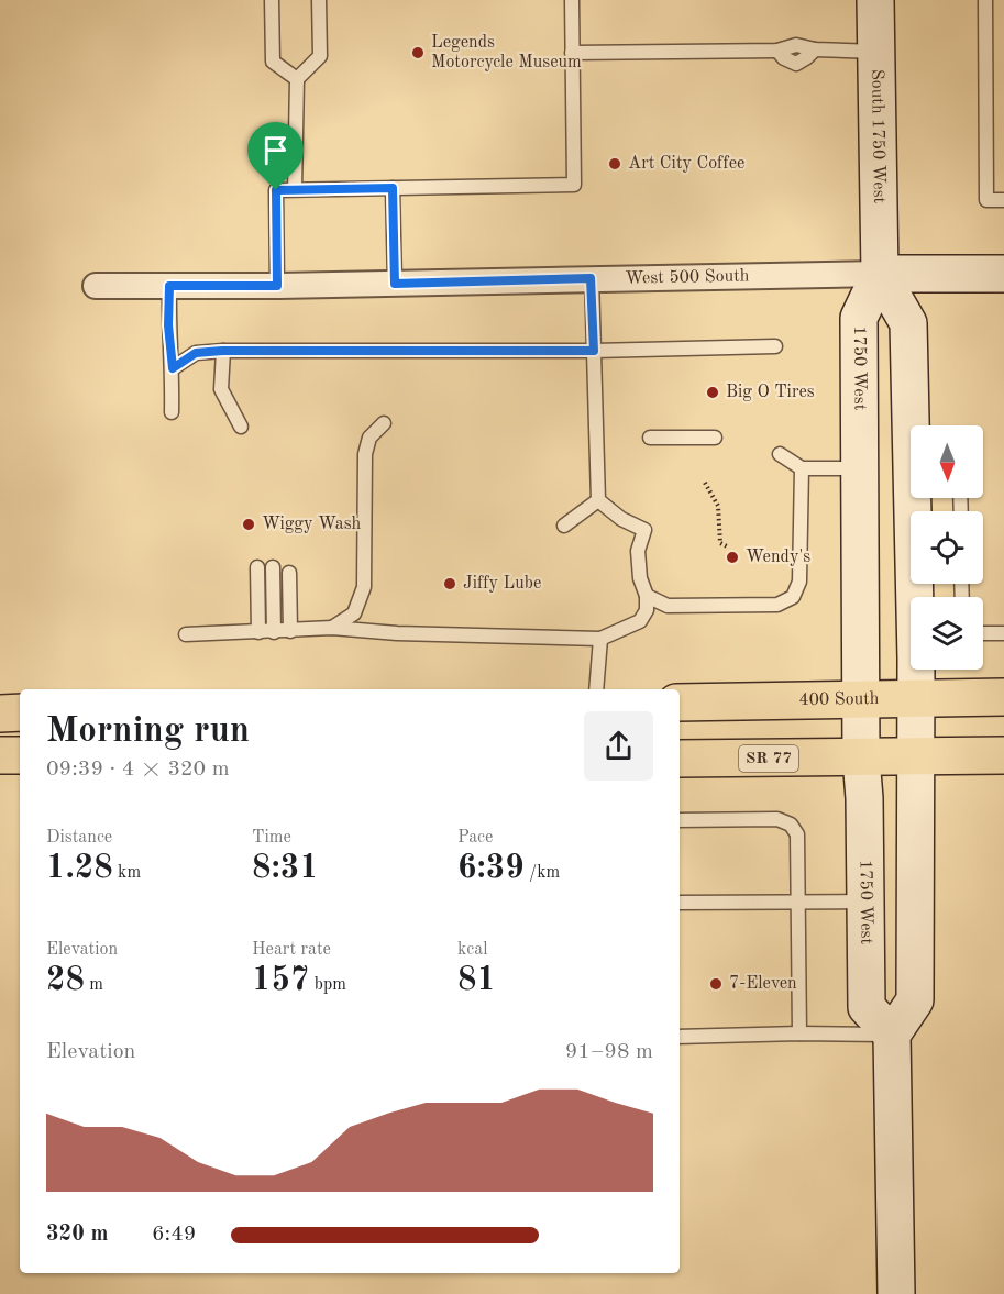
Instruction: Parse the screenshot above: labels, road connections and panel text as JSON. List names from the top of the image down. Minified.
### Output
{"streets":{"main road":["South 1750 West","West 500 South","1750 West","400 South","SR 77"]},"crossings":[["South 1750 West","West 500 South"],["South 1750 West","1750 West"],["West 500 South","1750 West"],["1750 West","400 South"],["1750 West","SR 77"]],"places":["Legends Motorcycle Museum","Art City Coffee","Big O Tires","Wiggy Wash","Wendy's","Jiffy Lube","7-Eleven"],"north":"bottom","page":{"heading":["Morning run","09:39 · 4 × 320 m"],"stats":[["Distance","1.28 km"],["Time","8:31"],["Pace","6:39 /km"],["Elevation","28 m"],["Heart rate","157 bpm"],["kcal","81"]],"chart":["Elevation","91–98 m"],"list":[{"name":"320 m","note":"6:49"}]}}
